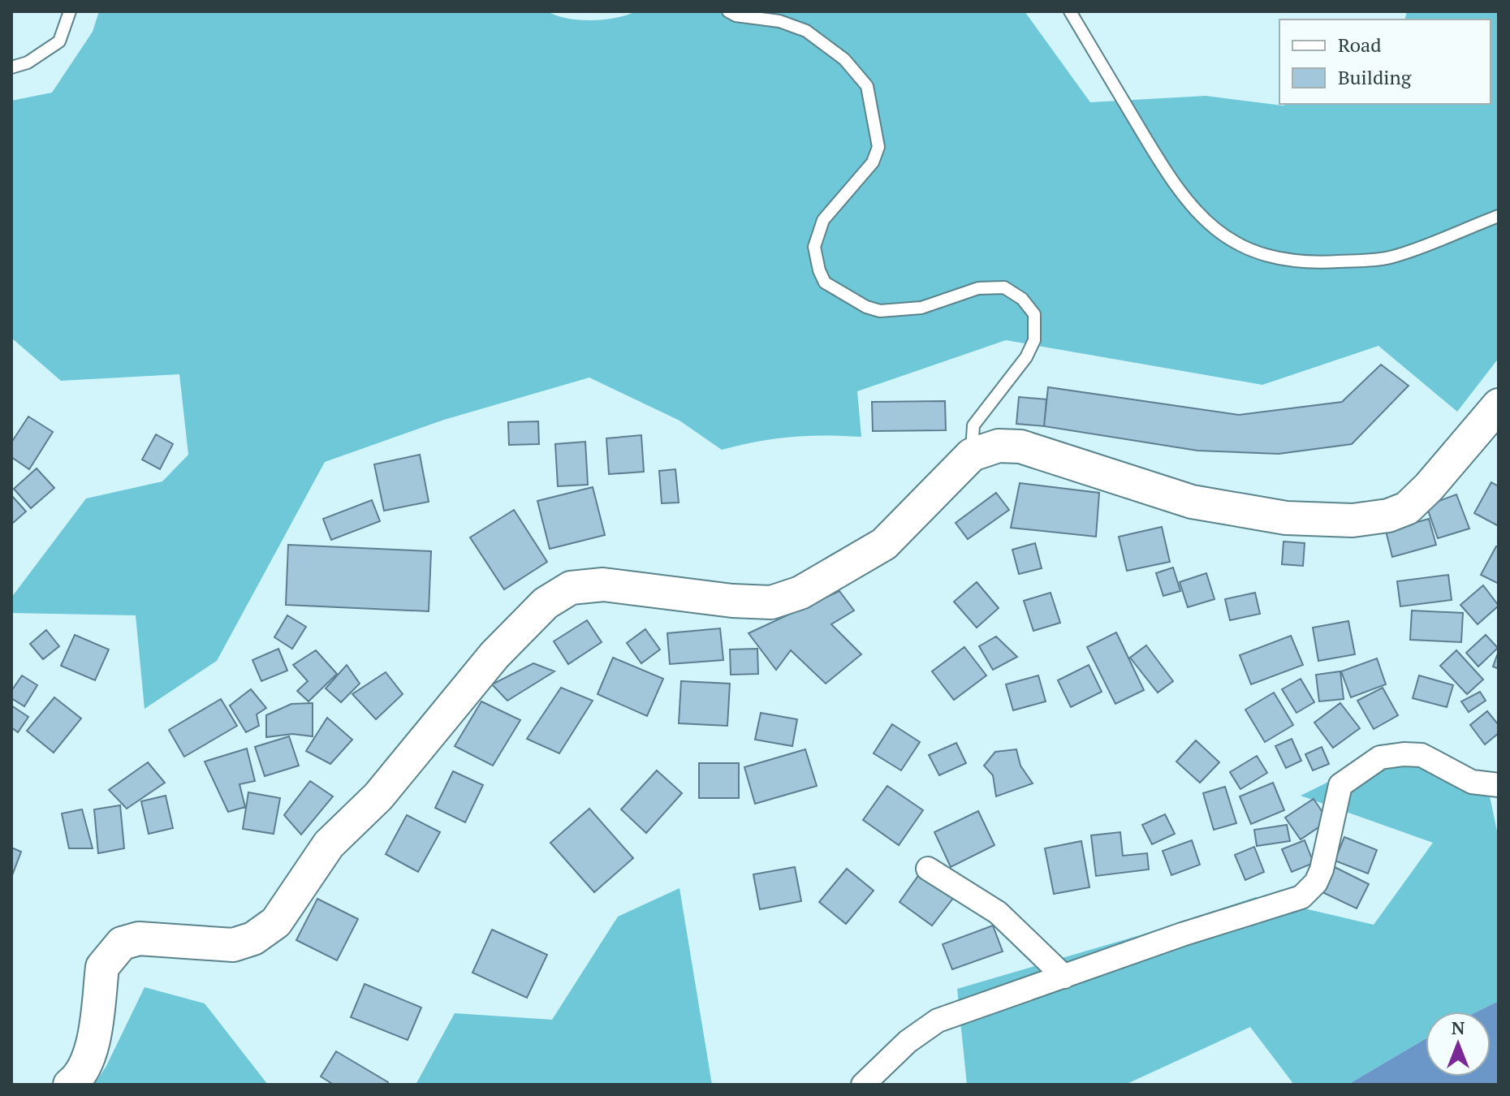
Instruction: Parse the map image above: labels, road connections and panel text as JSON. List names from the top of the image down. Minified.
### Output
{"legend":["Road","Building"],"north":"top"}
